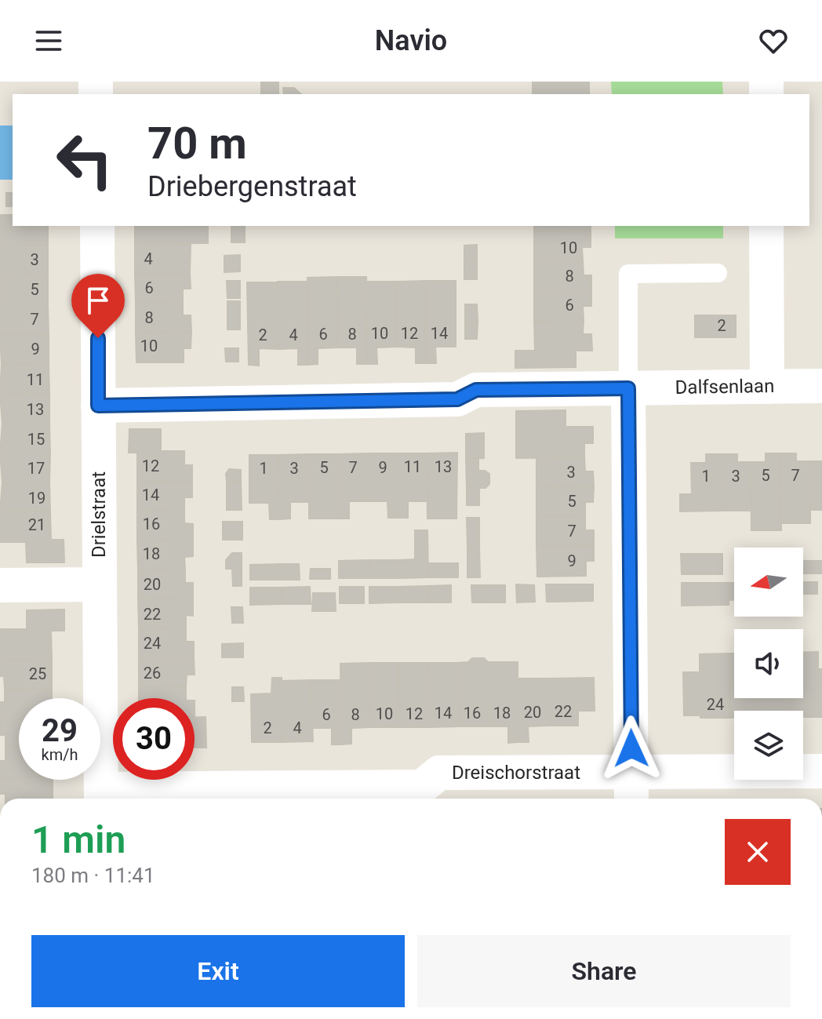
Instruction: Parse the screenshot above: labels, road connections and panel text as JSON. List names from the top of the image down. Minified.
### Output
{"streets":{"street":["Dalfsenlaan","Drielstraat","Dreischorstraat"]},"crossings":[["Dalfsenlaan","Drielstraat"],["Drielstraat","Dreischorstraat"]],"house_numbers":["10","4","3","8","6","5","6","8","7","2","10","12","14","6","8","2","4","10","9","11","13","15","12","11","13","5","7","9","17","1","3","3","5","7","1","3","14","19","5","16","21","7","18","9","20","22","24","26","25","24","22","20","14","16","18","10","12","6","8","2","4"],"north":"left","page":{"header":"Navio","turn":["70 m","Driebergenstraat"],"speed":"29 km/h","limit":"30","heading":["1 min","180 m · 11:41"],"buttons":["Exit","Share"]}}
